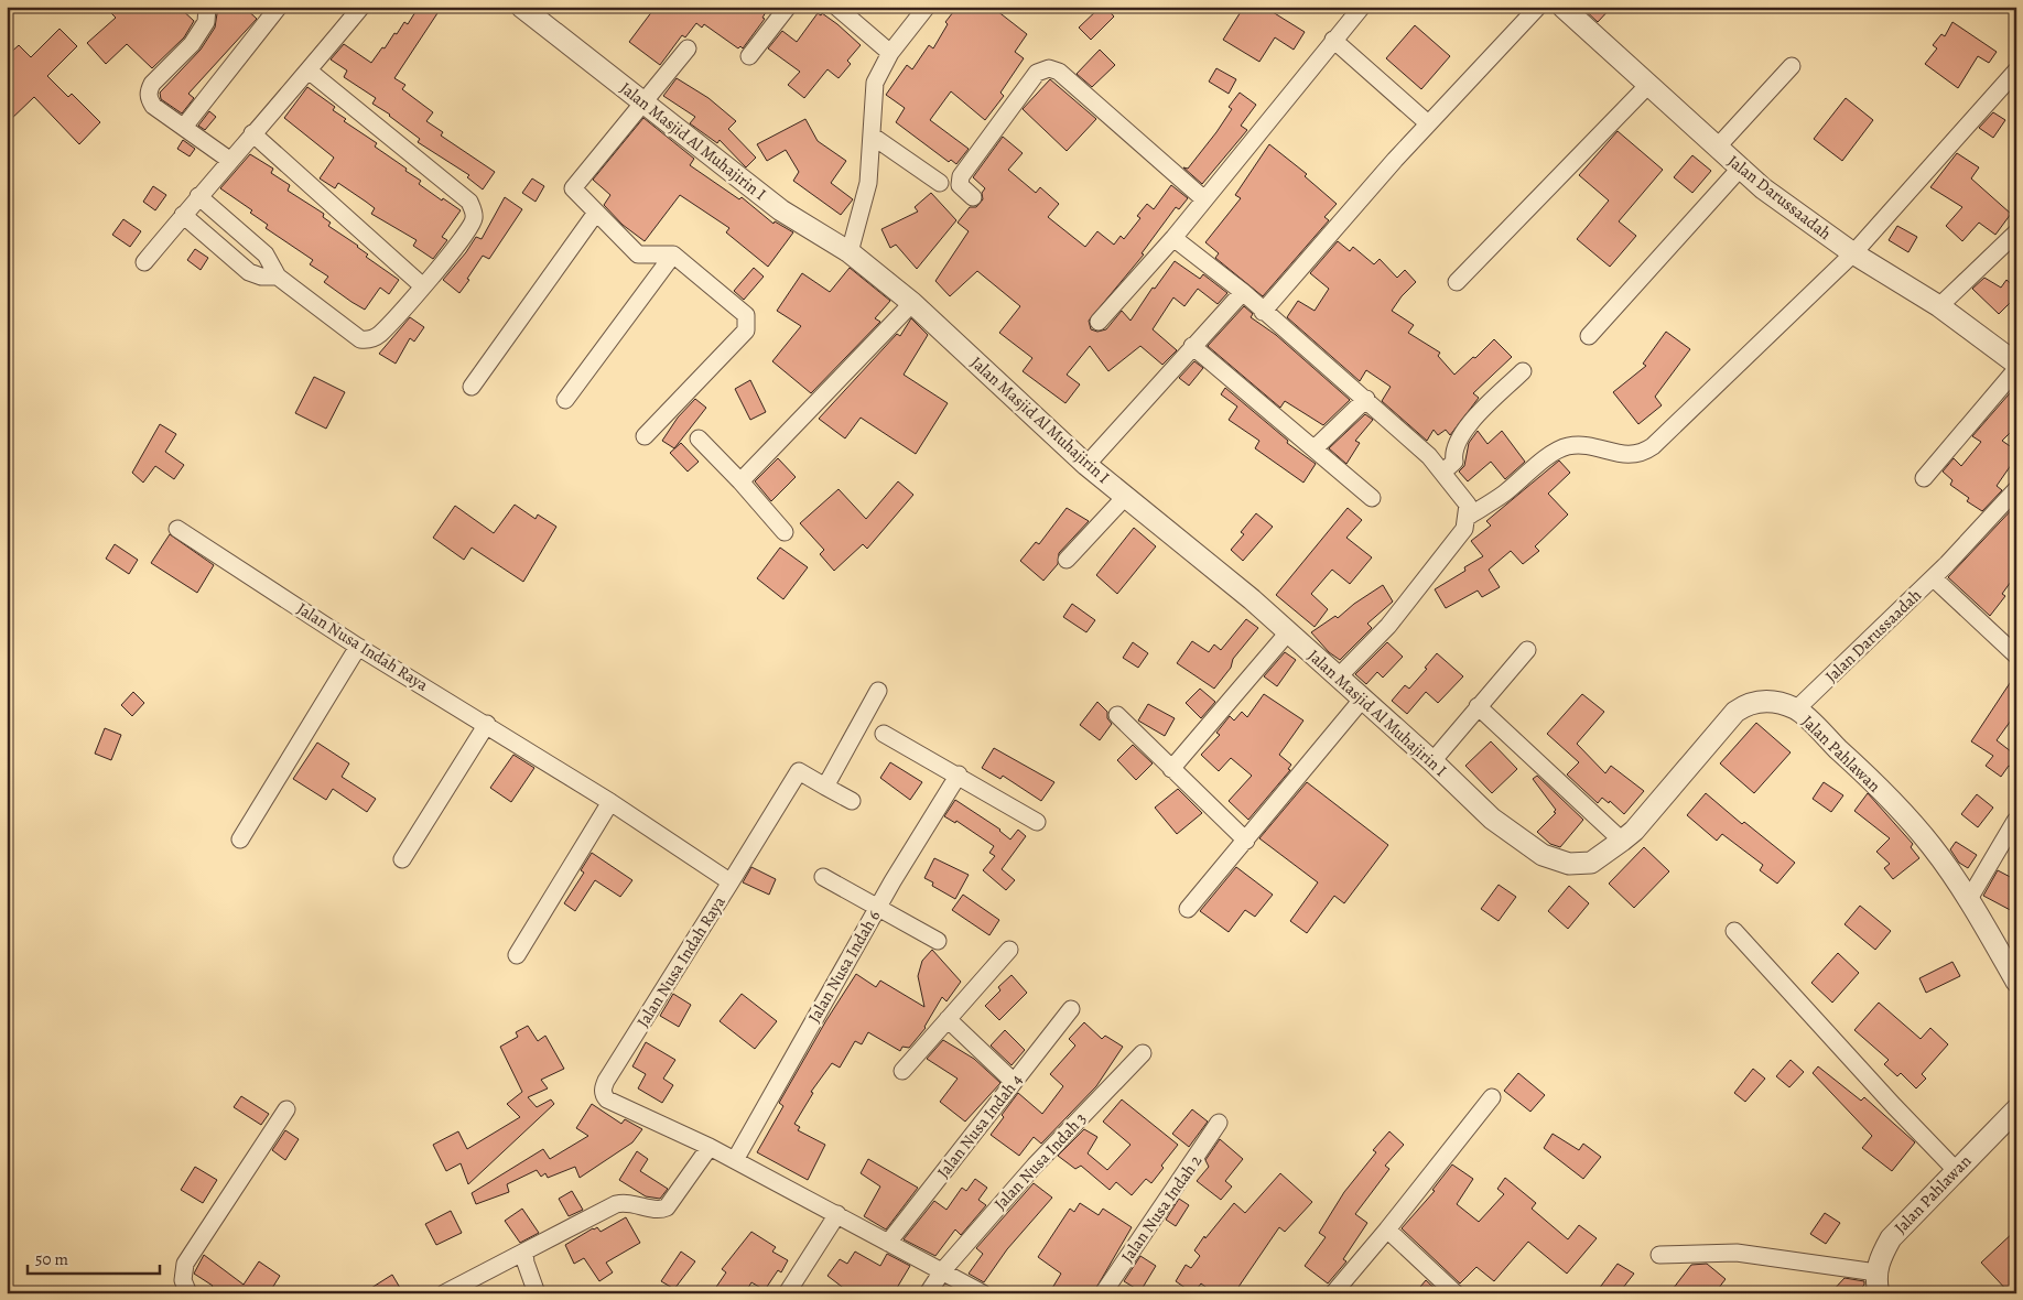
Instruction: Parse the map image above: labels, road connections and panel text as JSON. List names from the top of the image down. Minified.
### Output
{"streets":{"street":["Jalan Masjid Al Muhajirin I","Jalan Darussaadah","Jalan Nusa Indah Raya","Jalan Pahlawan","Jalan Nusa Indah 6","Jalan Nusa Indah 4","Jalan Nusa Indah 3","Jalan Nusa Indah 2"]},"crossings":[["Jalan Masjid Al Muhajirin I","Jalan Pahlawan"],["Jalan Darussaadah","Jalan Pahlawan"],["Jalan Nusa Indah Raya","Jalan Nusa Indah 6"],["Jalan Nusa Indah Raya","Jalan Nusa Indah 4"],["Jalan Nusa Indah Raya","Jalan Nusa Indah 3"]],"scale_bar":"50 m"}
